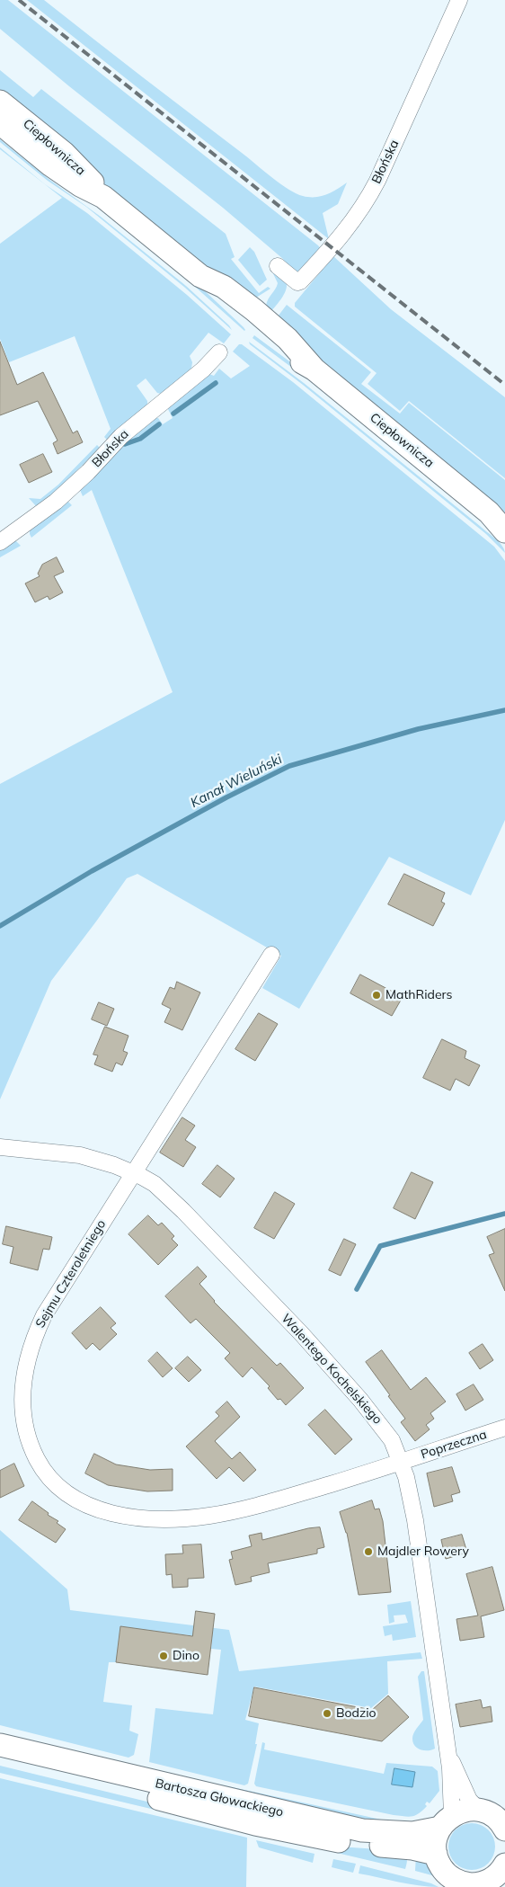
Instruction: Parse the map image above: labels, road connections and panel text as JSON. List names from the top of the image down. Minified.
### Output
{"streets":{"street":["Ciepłownicza","Błońska","Sejmu Czteroletniego","Walentego Kochelskiego","Poprzeczna","Bartosza Głowackiego"]},"crossings":[["Sejmu Czteroletniego","Walentego Kochelskiego"],["Sejmu Czteroletniego","Poprzeczna"],["Walentego Kochelskiego","Poprzeczna"],["Walentego Kochelskiego","Bartosza Głowackiego"]],"water":["Kanał Wieluński"],"places":["MathRiders","Majdler Rowery","Dino","Bodzio"]}
